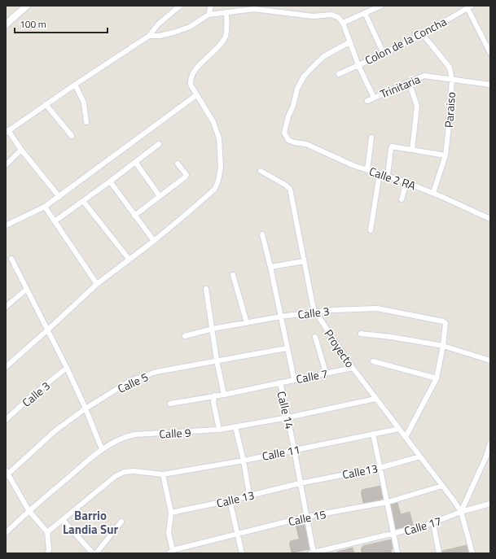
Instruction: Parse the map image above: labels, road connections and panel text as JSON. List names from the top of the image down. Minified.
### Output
{"streets":{"street":["Colon de la Concha","Trinitaria","Paraiso","Calle 2 RA","Calle 3","Proyecto","Calle 7","Calle 5","Calle 14","Calle 9","Calle 11","Calle13","Calle 13","Calle 15","Calle 17"]},"crossings":[["Colon de la Concha","Paraiso"],["Trinitaria","Paraiso"],["Paraiso","Calle 2 RA"],["Calle 3","Proyecto"],["Calle 3","Calle 14"],["Proyecto","Calle 7"],["Proyecto","Calle 9"],["Proyecto","Calle 11"],["Proyecto","Calle13"],["Proyecto","Calle 15"],["Proyecto","Calle 17"],["Calle 7","Calle 14"],["Calle 5","Calle 14"],["Calle 14","Calle 9"],["Calle 14","Calle 11"],["Calle 14","Calle13"],["Calle 14","Calle 13"],["Calle 14","Calle 15"],["Calle 14","Calle 17"],["Calle13","Calle 13"]],"districts":["Barrio Landia Sur"],"scale_bar":"100 m"}
